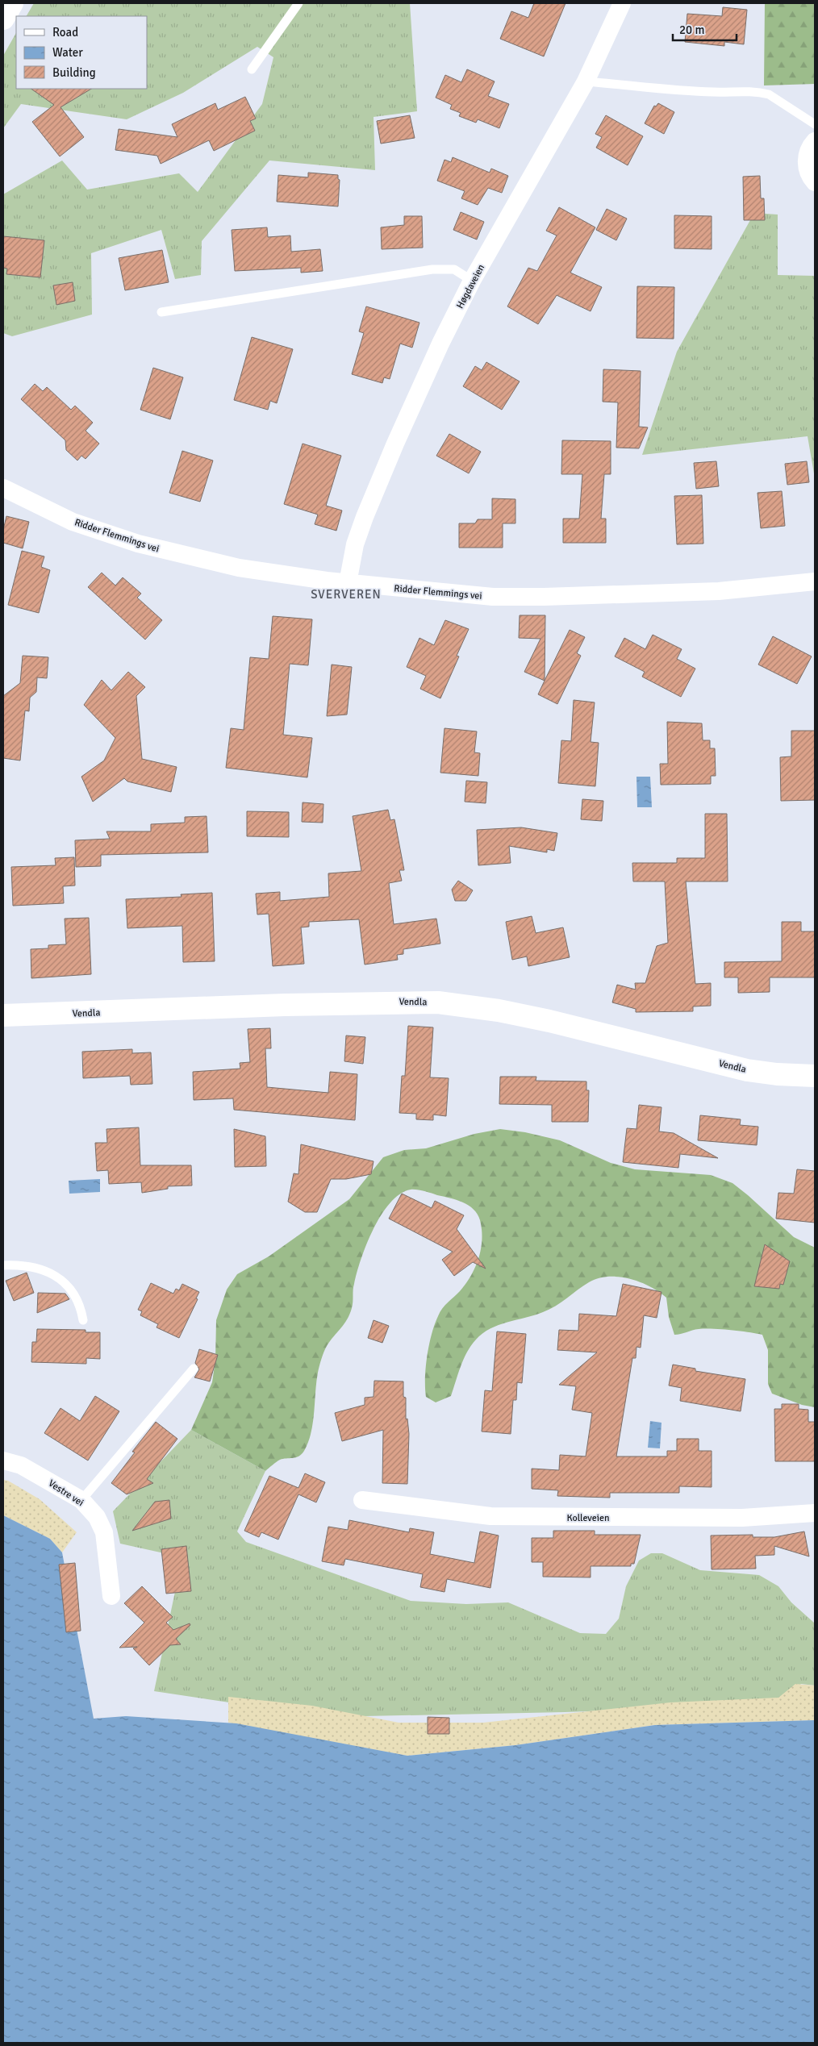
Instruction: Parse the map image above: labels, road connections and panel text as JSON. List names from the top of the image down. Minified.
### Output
{"streets":{"street":["Høgdaveien","Ridder Flemmings vei","Vendla","Vestre vei","Kolleveien"]},"crossings":[["Høgdaveien","Ridder Flemmings vei"]],"districts":["SVERVEREN"],"legend":["Road","Water","Building"],"scale_bar":"20 m"}
